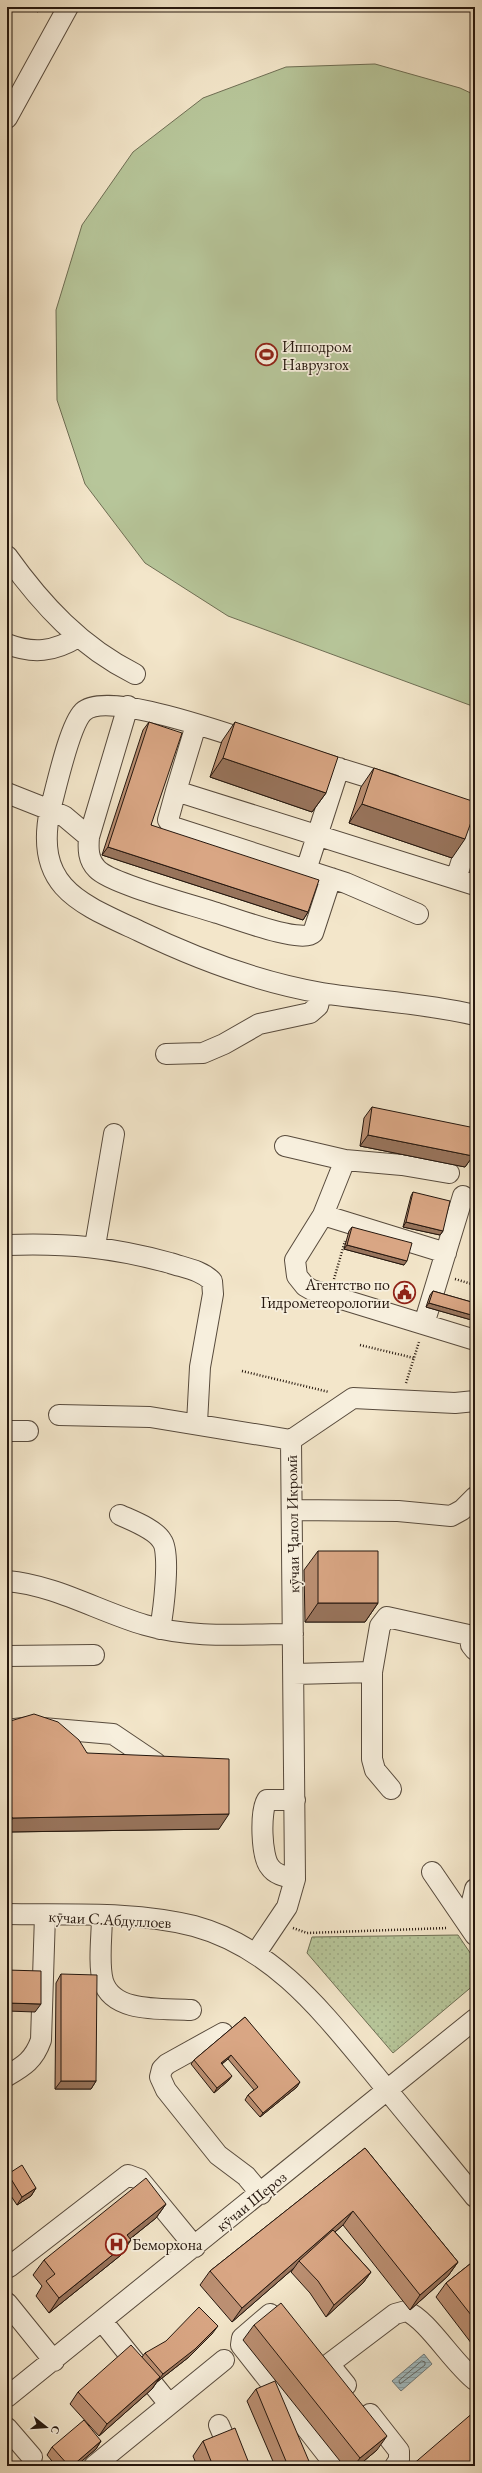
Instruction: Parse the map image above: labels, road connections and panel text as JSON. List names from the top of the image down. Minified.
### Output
{"streets":{"street":["кӯчаи Ҷалол Икромӣ","кӯчаи С.Абдуллоев","кӯчаи Шероз"]},"crossings":[["кӯчаи Ҷалол Икромӣ","кӯчаи С.Абдуллоев"],["кӯчаи С.Абдуллоев","кӯчаи Шероз"]],"places":{"sports":["Ипподром Наврузгох"],"public building":["Агентство по Гидрометеорологии"],"hospital":["Беморхона"]},"north":"right"}
